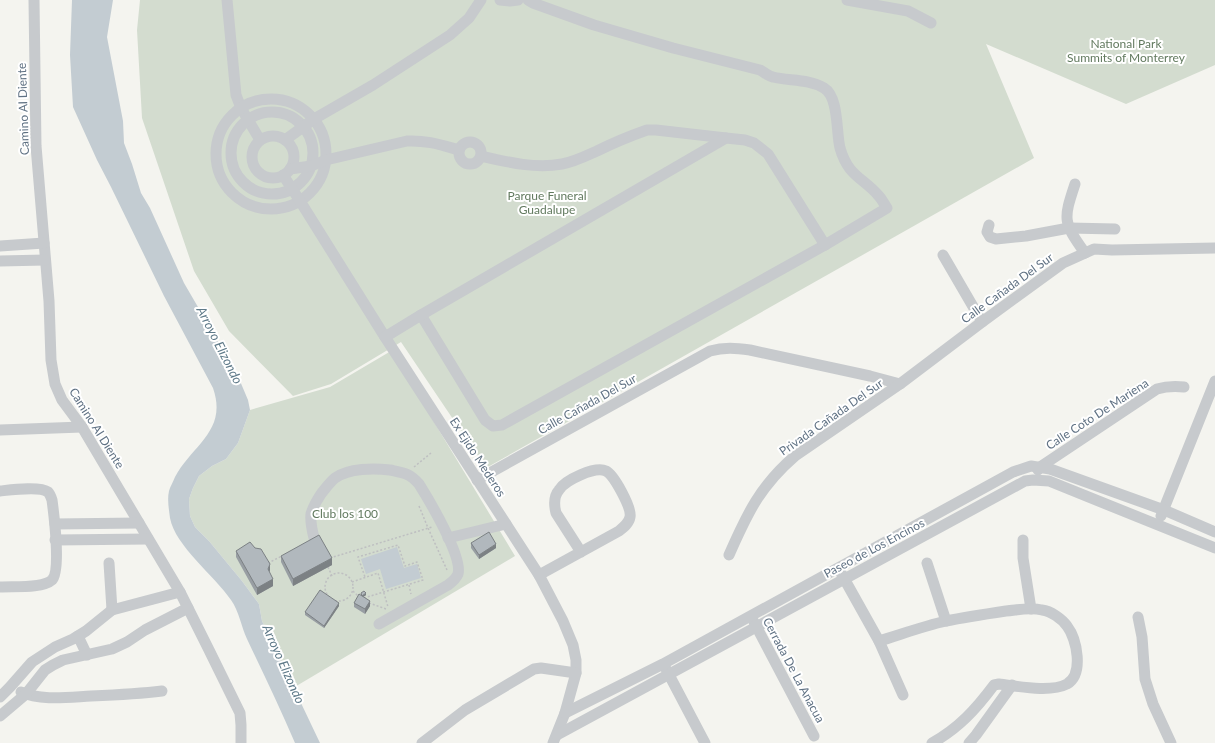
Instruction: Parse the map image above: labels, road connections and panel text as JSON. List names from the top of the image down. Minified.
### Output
{"streets":{"street":["Camino Al Diente","Calle Cañada Del Sur","Calle Coto De Mariena","Privada Cañada Del Sur","Ex Ejido Mederos","Paseo de Los Encinos","Cerrada De La Anacua"]},"crossings":[["Calle Cañada Del Sur","Privada Cañada Del Sur"],["Calle Cañada Del Sur","Ex Ejido Mederos"],["Calle Coto De Mariena","Paseo de Los Encinos"],["Ex Ejido Mederos","Paseo de Los Encinos"],["Paseo de Los Encinos","Cerrada De La Anacua"]],"water":["Arroyo Elizondo"],"parks":["National Park Summits of Monterrey","Parque Funeral Guadalupe","Club los 100"]}
